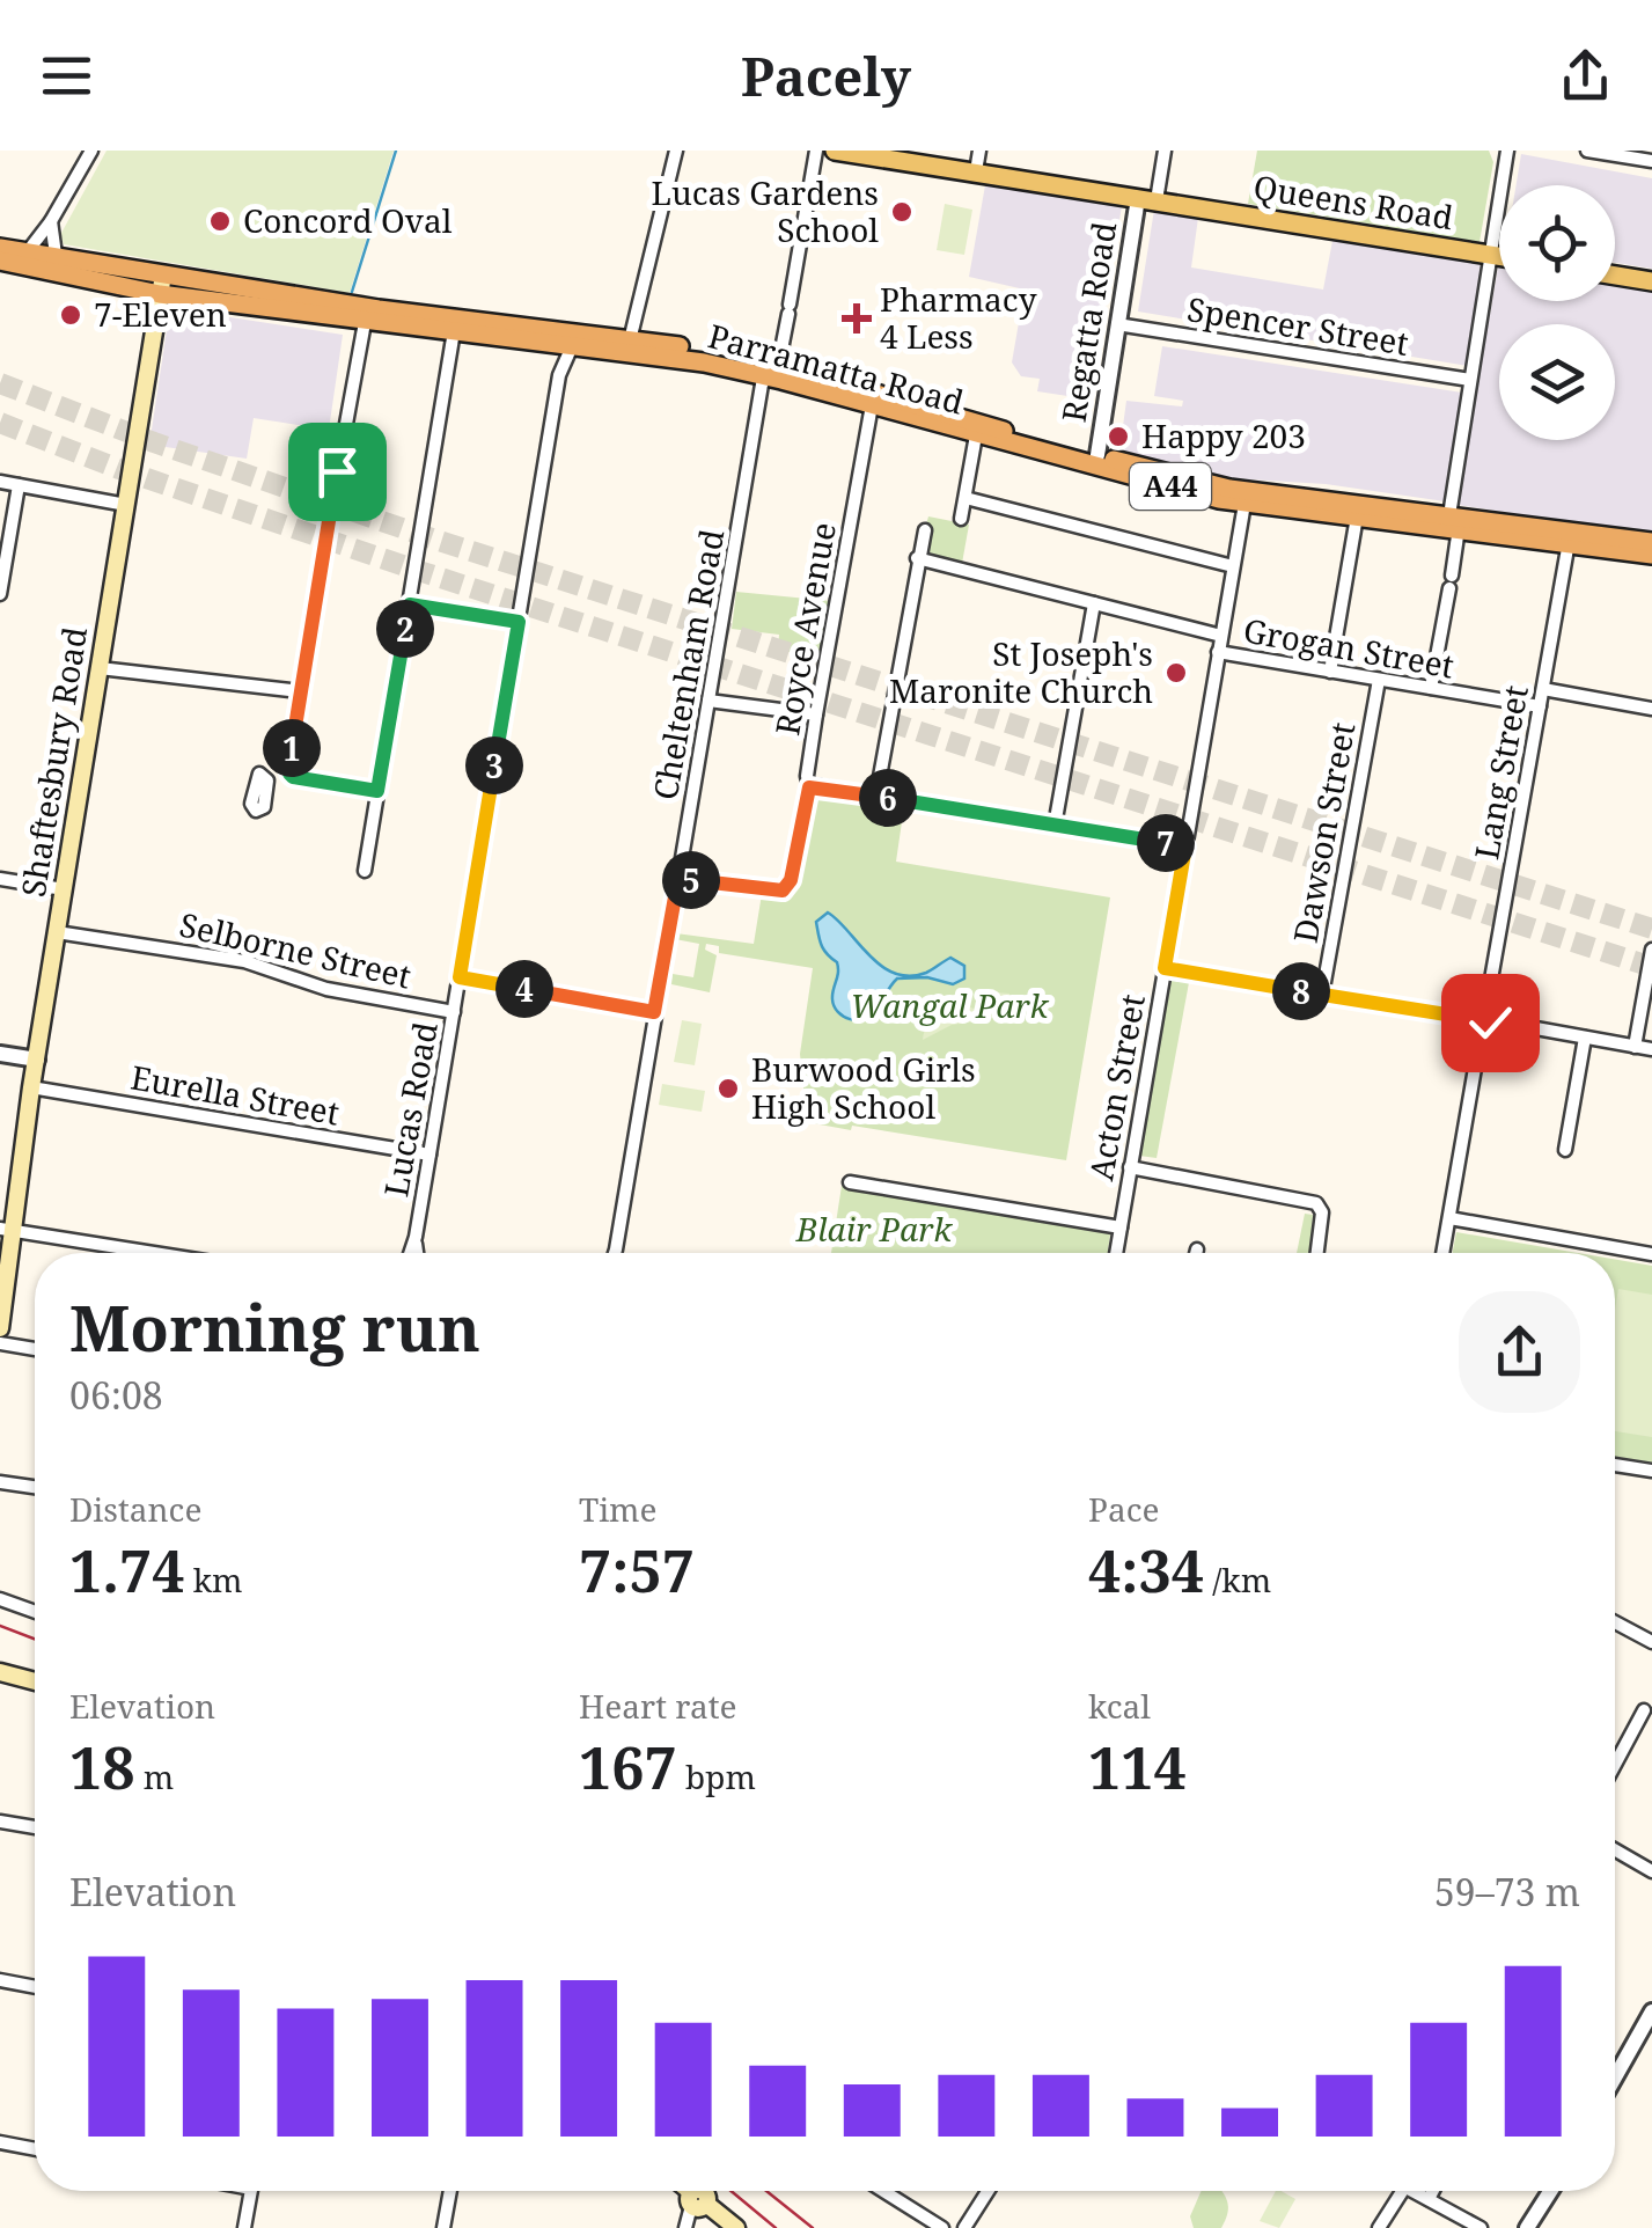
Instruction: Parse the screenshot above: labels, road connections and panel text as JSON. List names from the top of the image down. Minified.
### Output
{"streets":{"highway":["Parramatta Road","A44"],"main road":["Queens Road","Shaftesbury Road"],"street":["Regatta Road","Spencer Street","Royce Avenue","Grogan Street","Cheltenham Road","Lang Street","Dawson Street","Selborne Street","Acton Street","Eurella Street","Lucas Road"]},"crossings":[["Queens Road","Regatta Road"],["Regatta Road","Spencer Street"],["Regatta Road","Parramatta Road"],["Parramatta Road","Royce Avenue"],["Parramatta Road","Cheltenham Road"],["Parramatta Road","Shaftesbury Road"],["Parramatta Road","Lang Street"],["Parramatta Road","Acton Street"],["Parramatta Road","Lucas Road"],["Royce Avenue","Cheltenham Road"],["Grogan Street","Lang Street"],["Grogan Street","Dawson Street"],["Grogan Street","Acton Street"],["Shaftesbury Road","Selborne Street"],["Shaftesbury Road","Eurella Street"],["Selborne Street","Lucas Road"],["Eurella Street","Lucas Road"]],"parks":["Wangal Park","Blair Park"],"places":{"other":["Lucas Gardens School","Concord Oval","7-Eleven","Happy 203","St Joseph's Maronite Church","Burwood Girls High School"],"health":["Pharmacy 4 Less"]},"page":{"header":"Pacely","pins":["2","1","3","6","7","5","4","8"],"heading":["Morning run","06:08"],"stats":[["Distance","1.74 km"],["Time","7:57"],["Pace","4:34 /km"],["Elevation","18 m"],["Heart rate","167 bpm"],["kcal","114"]],"chart":["Elevation","59–73 m"]}}
